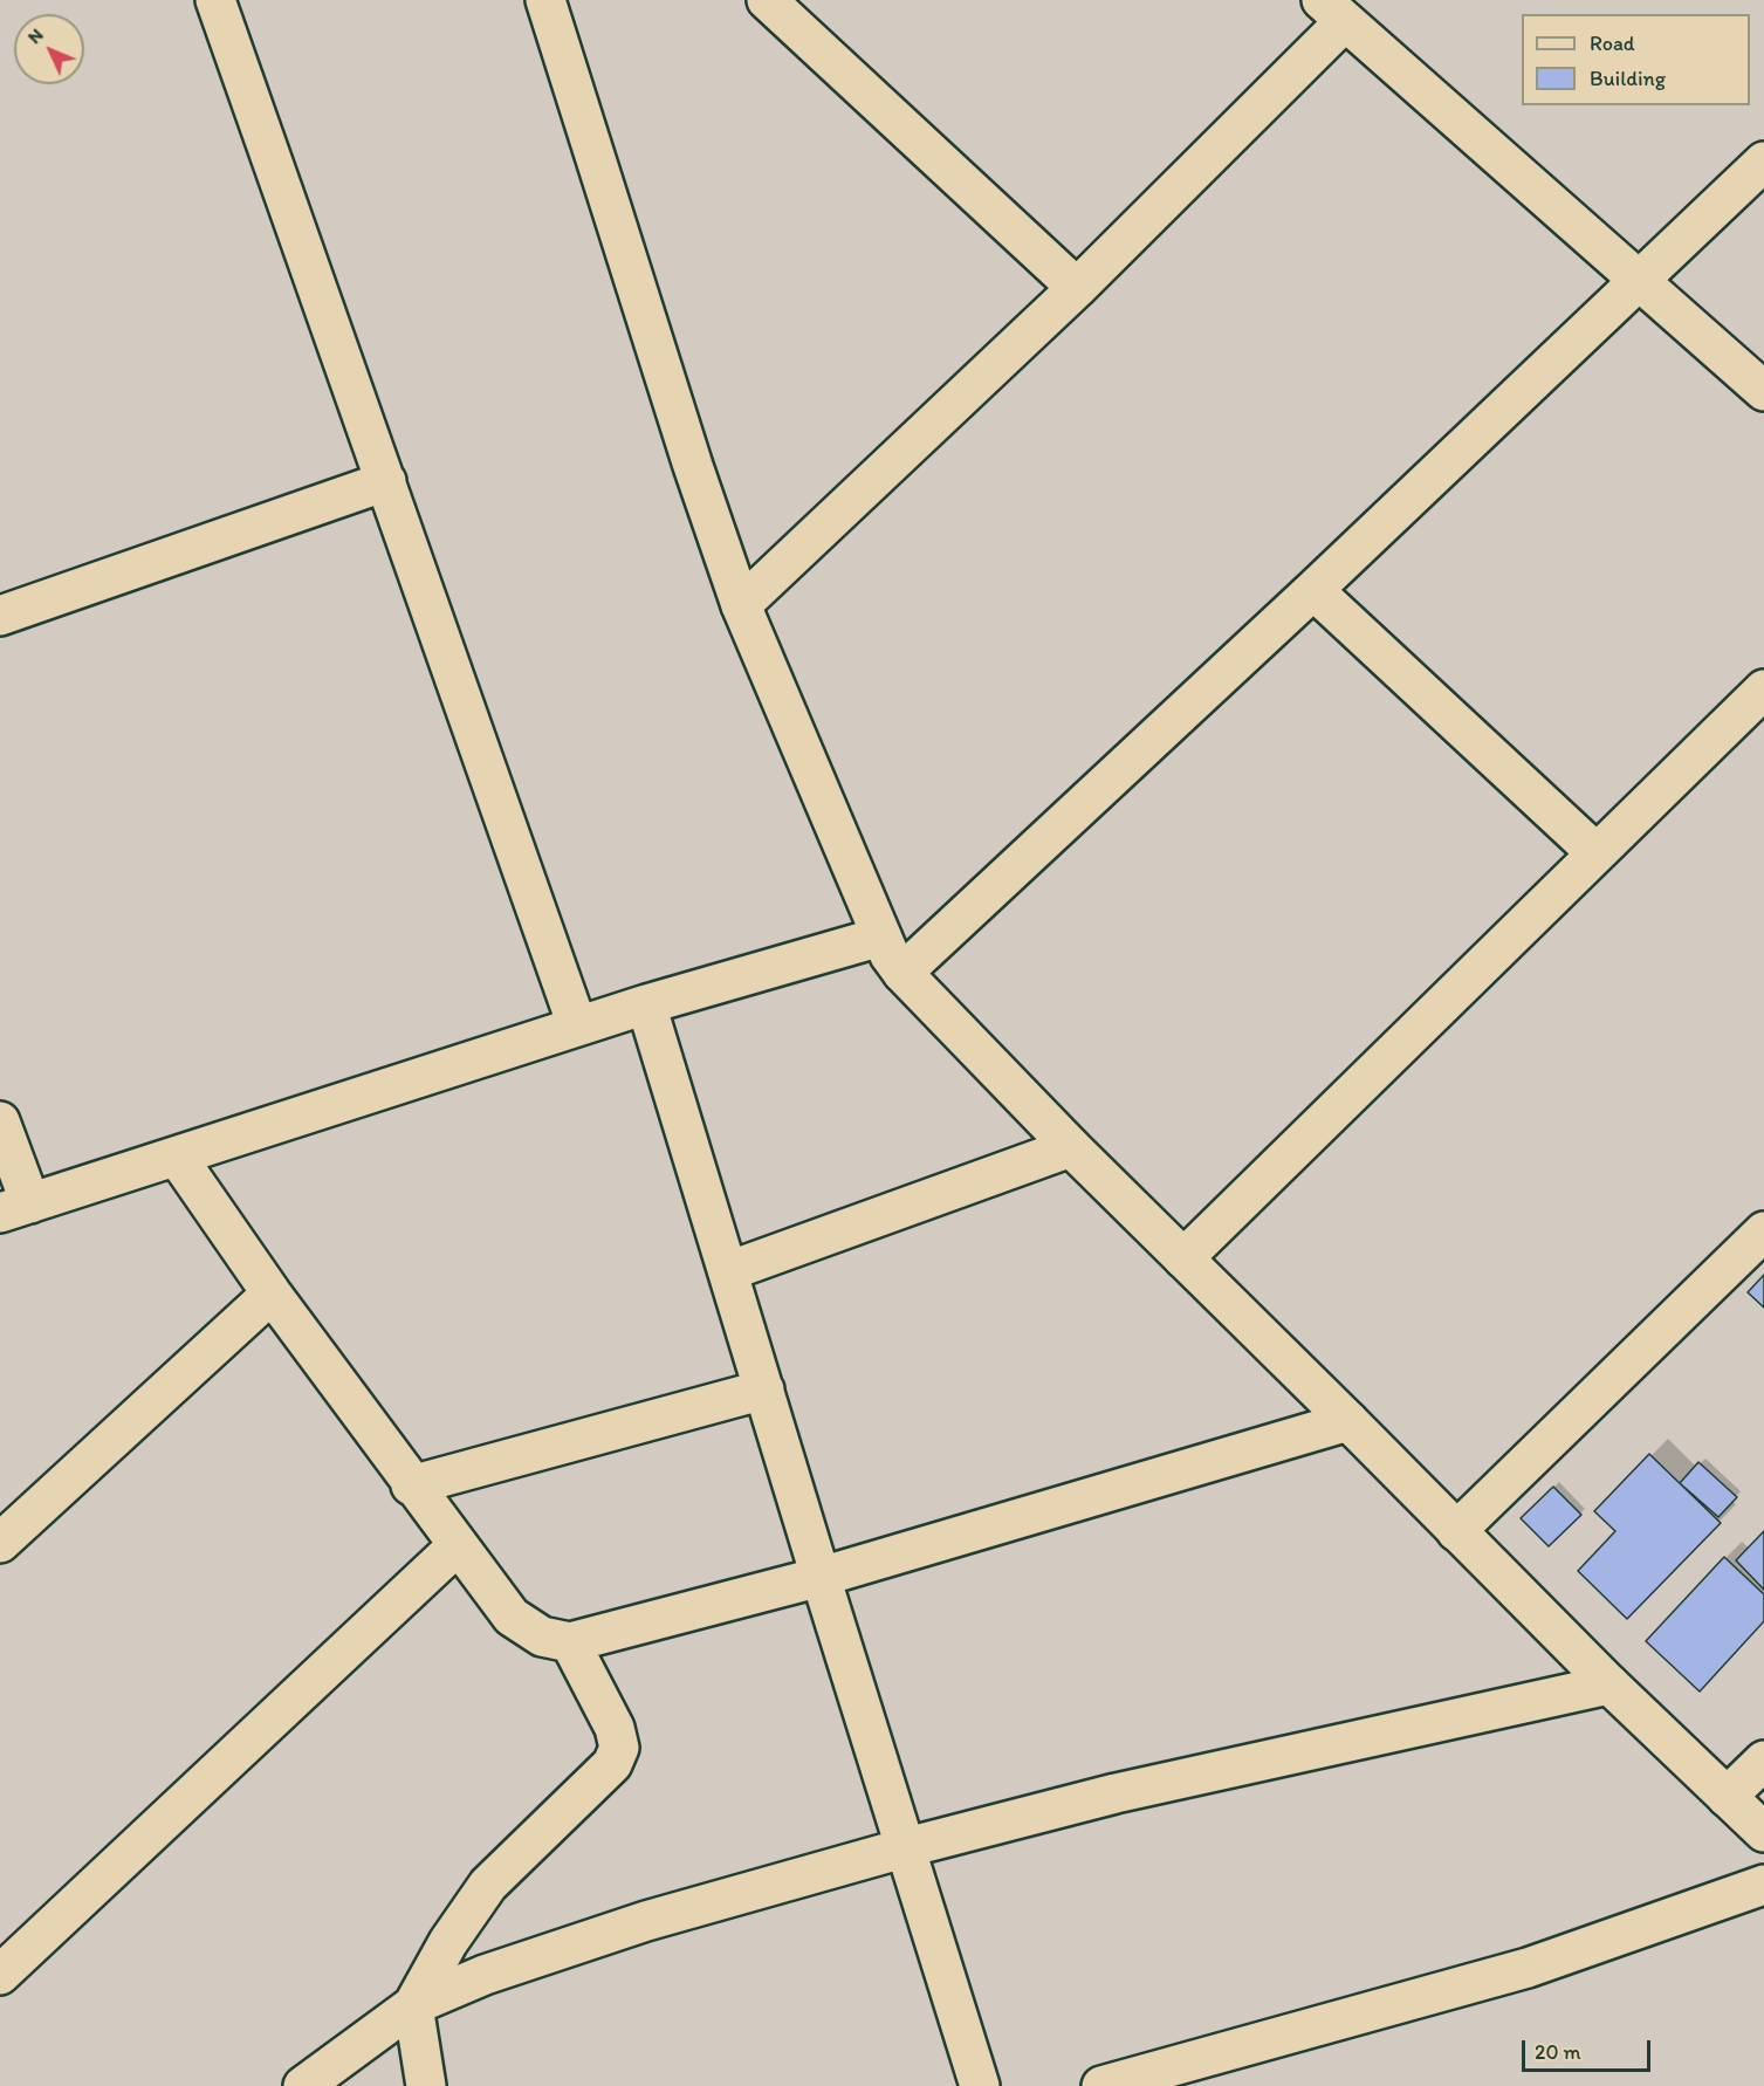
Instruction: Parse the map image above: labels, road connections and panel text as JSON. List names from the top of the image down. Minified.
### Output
{"legend":["Road","Building"],"scale_bar":"20 m","north":"top left"}
